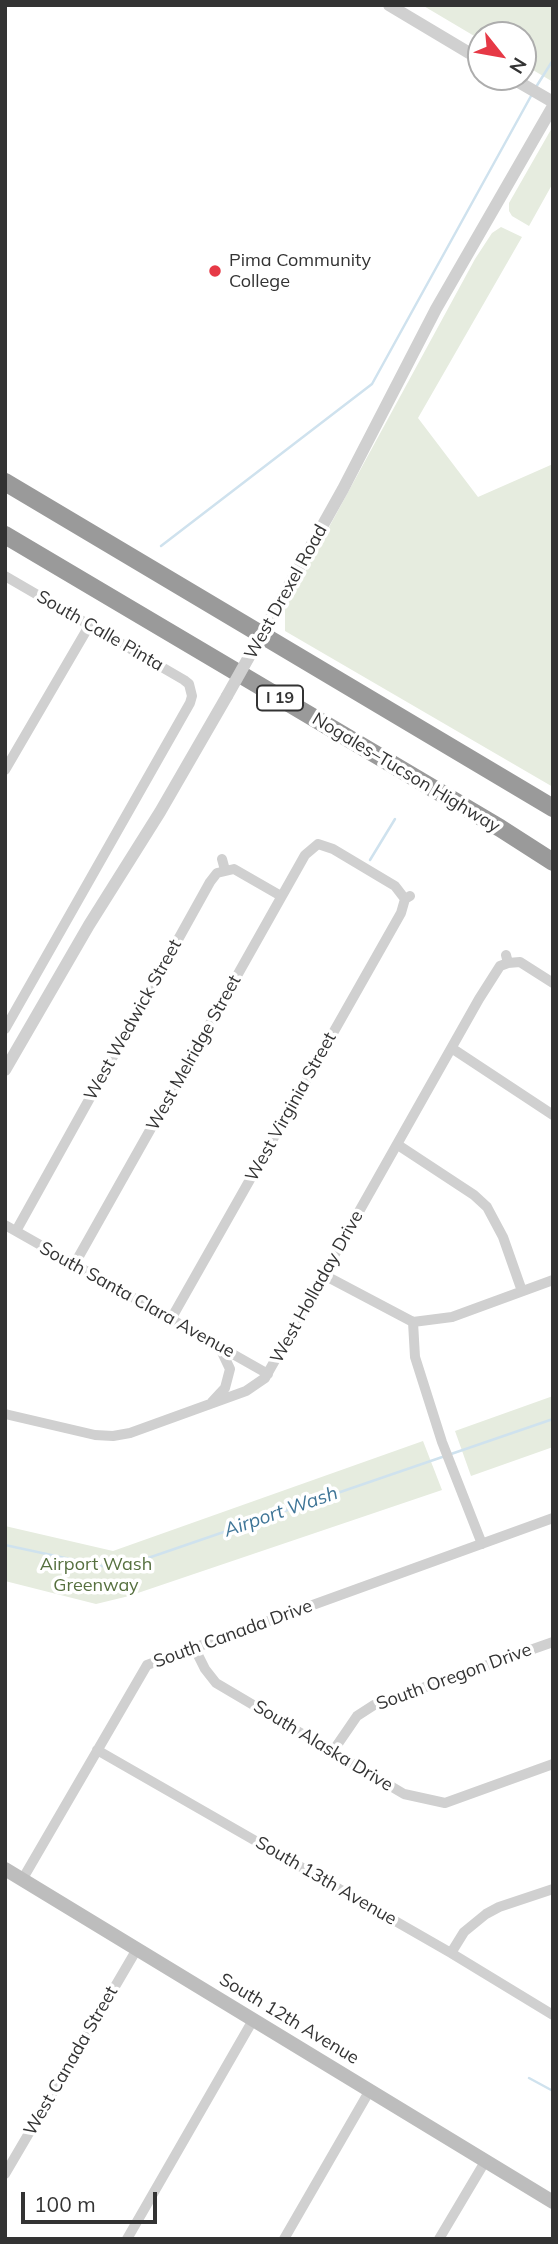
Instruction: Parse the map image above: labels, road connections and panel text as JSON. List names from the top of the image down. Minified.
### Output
{"streets":{"highway":["I 19","Nogales–Tucson Highway"],"main road":["South 12th Avenue"],"street":["West Drexel Road","South Calle Pinta","West Wedwick Street","West Melridge Street","West Virginia Street","West Holladay Drive","South Santa Clara Avenue","South Canada Drive","South Oregon Drive","South Alaska Drive","South 13th Avenue","West Canada Street"]},"crossings":[["West Wedwick Street","West Melridge Street"],["West Wedwick Street","South Santa Clara Avenue"],["West Melridge Street","West Virginia Street"],["West Melridge Street","South Santa Clara Avenue"],["West Virginia Street","South Santa Clara Avenue"],["West Holladay Drive","South Santa Clara Avenue"],["South Canada Drive","South Alaska Drive"],["South Canada Drive","South 13th Avenue"],["South Canada Drive","South 12th Avenue"],["South Oregon Drive","South Alaska Drive"],["South 12th Avenue","West Canada Street"]],"water":["Airport Wash"],"parks":["Airport Wash Greenway"],"places":["Pima Community College"],"scale_bar":"100 m","north":"bottom right"}
